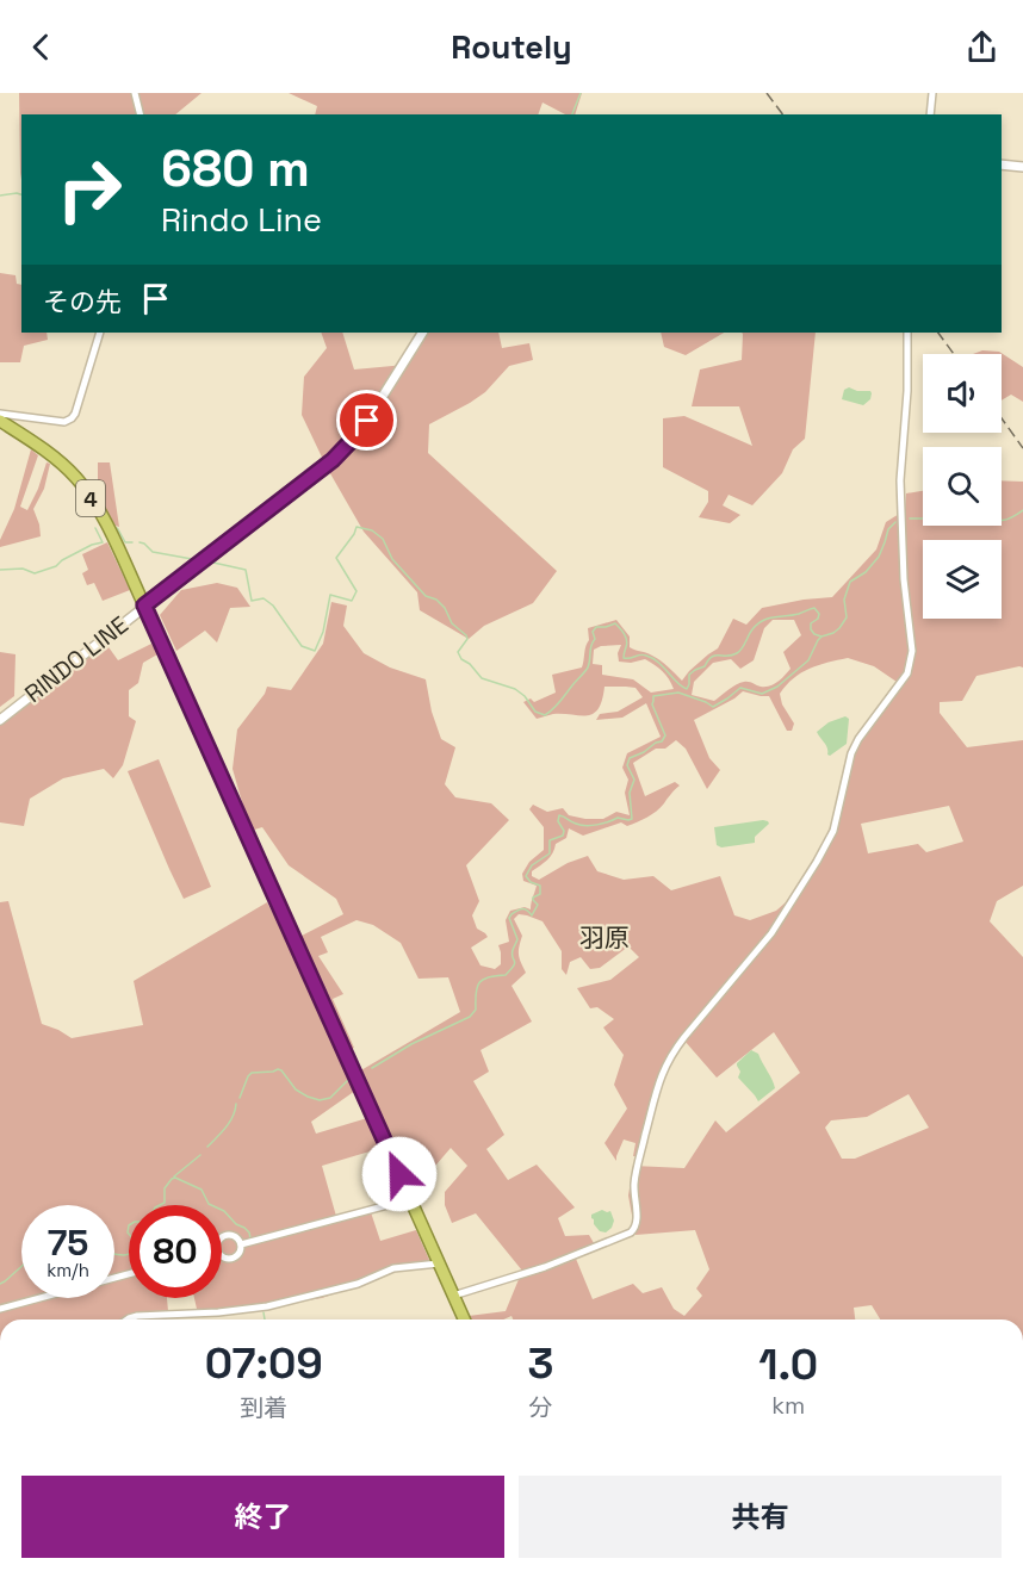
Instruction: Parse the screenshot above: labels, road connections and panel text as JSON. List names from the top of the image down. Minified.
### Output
{"streets":{"highway":["4"],"street":["RINDO LINE"]},"crossings":[["4","RINDO LINE"]],"districts":["羽原"],"page":{"header":"Routely","turn":["680 m","Rindo Line"],"then":"その先","speed":"75 km/h","limit":"80","eta":["07:09","到着","3","分","1.0","km"],"buttons":["終了","共有"]}}
